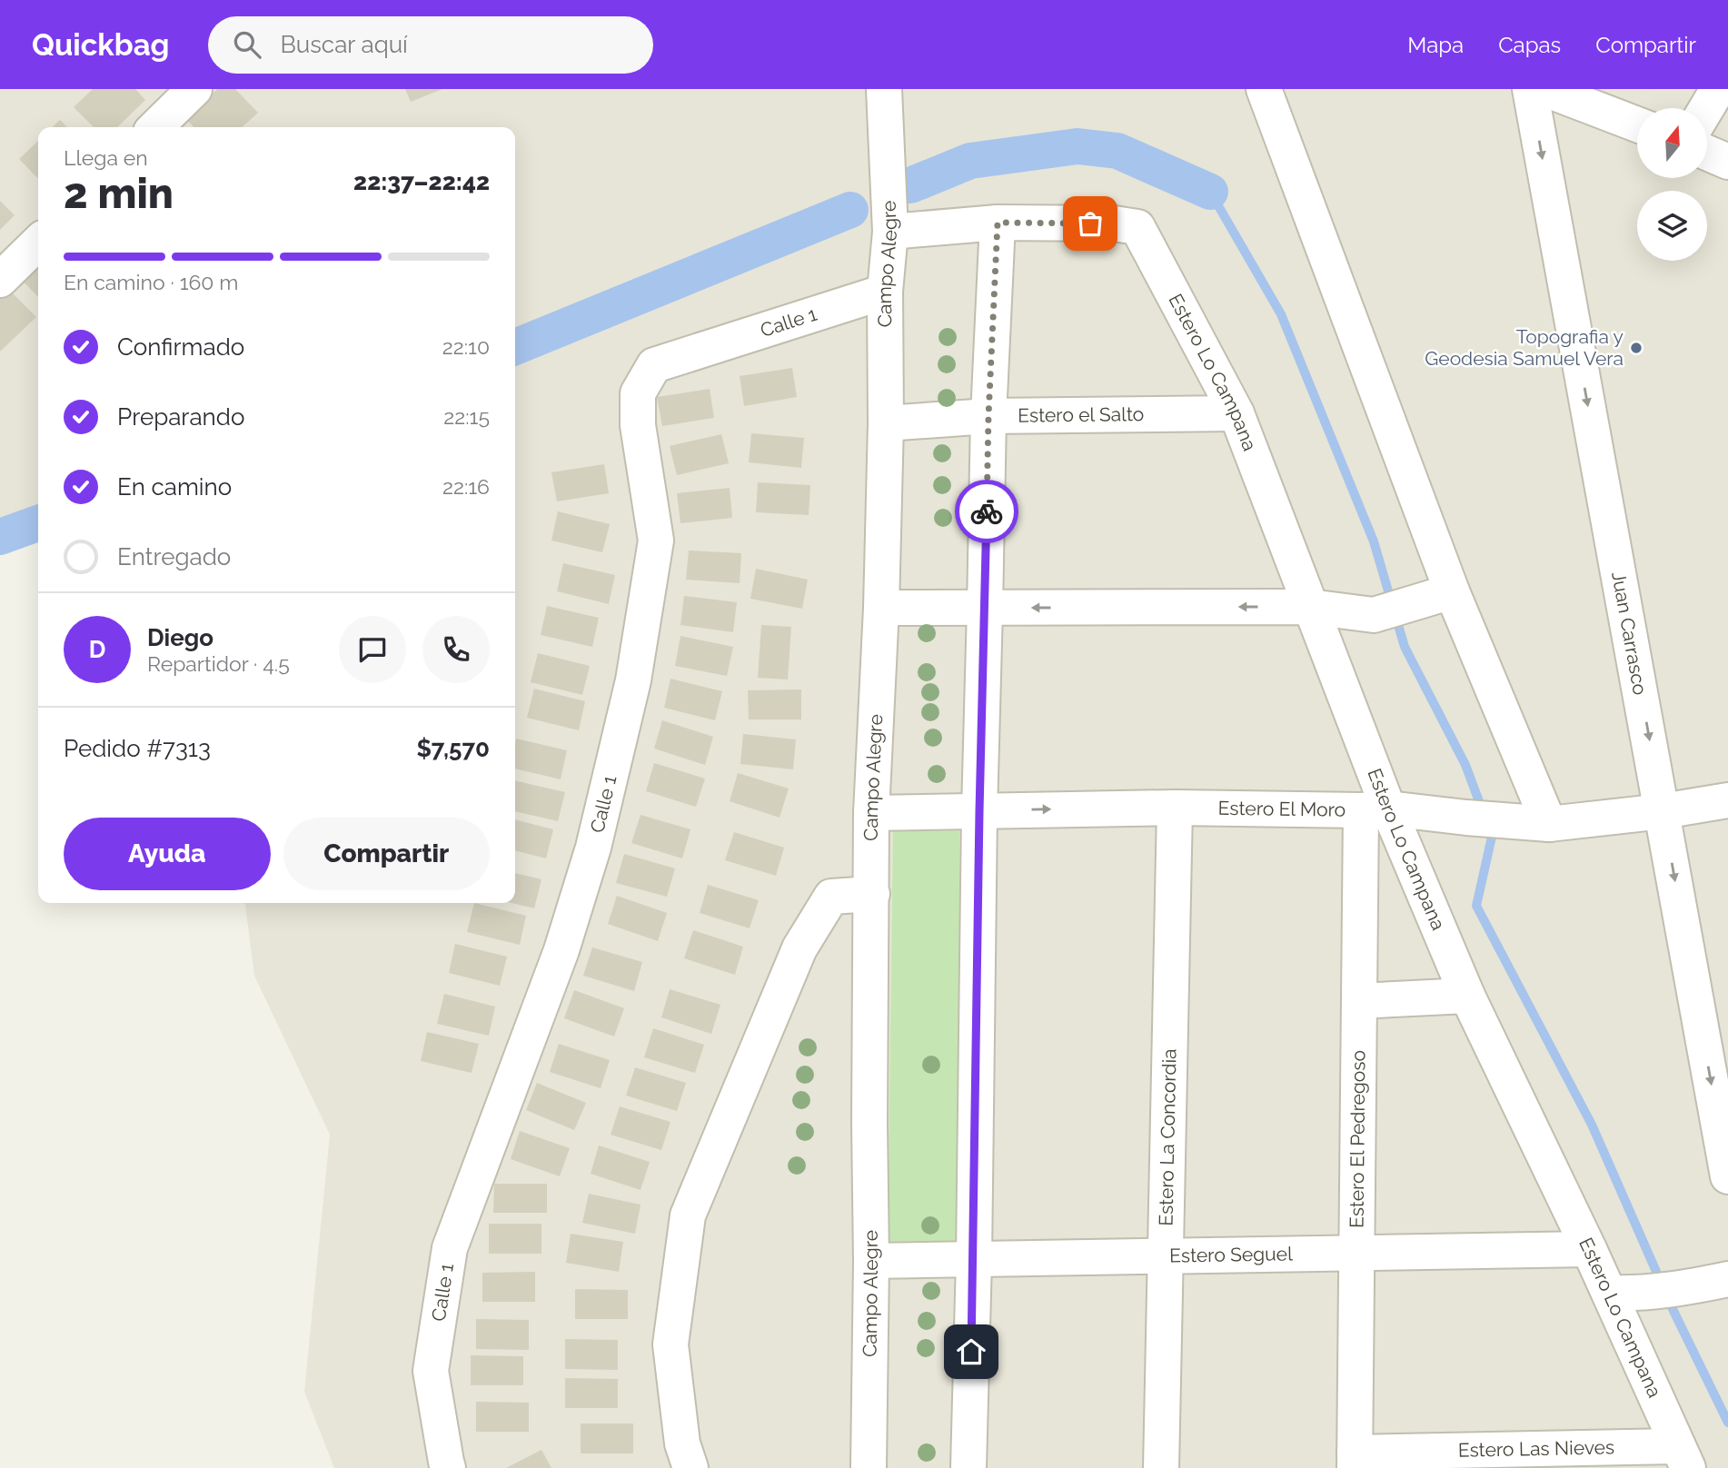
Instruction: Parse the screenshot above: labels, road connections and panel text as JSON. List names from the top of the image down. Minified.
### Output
{"streets":{"street":["Campo Alegre","Calle 1","Estero Lo Campana","Estero el Salto","Juan Carrasco","Estero El Moro","Estero La Concordia","Estero El Pedregoso","Estero Seguel","Estero Las Nieves"]},"crossings":[["Campo Alegre","Calle 1"],["Campo Alegre","Estero el Salto"],["Campo Alegre","Estero El Moro"],["Campo Alegre","Estero Seguel"],["Estero Lo Campana","Estero el Salto"],["Estero Lo Campana","Estero El Moro"],["Estero Lo Campana","Estero El Pedregoso"],["Estero Lo Campana","Estero Seguel"],["Estero Lo Campana","Estero Las Nieves"],["Juan Carrasco","Estero El Moro"],["Estero El Moro","Estero La Concordia"],["Estero El Moro","Estero El Pedregoso"],["Estero La Concordia","Estero Seguel"],["Estero El Pedregoso","Estero Seguel"],["Estero El Pedregoso","Estero Las Nieves"]],"places":["Topografia y Geodesia Samuel Vera"],"north":"top","page":{"header":"Quickbag","search":"Buscar aquí","nav":["Mapa","Capas","Compartir"],"heading":["2 min","Llega en","22:37–22:42"],"panel":["Diego","Repartidor · 4.5","Pedido #7313","$7,570"],"bar":"En camino · 160 m","list":[["Confirmado","22:10"],["Preparando","22:15"],["En camino","22:16"],"Entregado"],"round":"D","buttons":["Ayuda","Compartir"]}}
